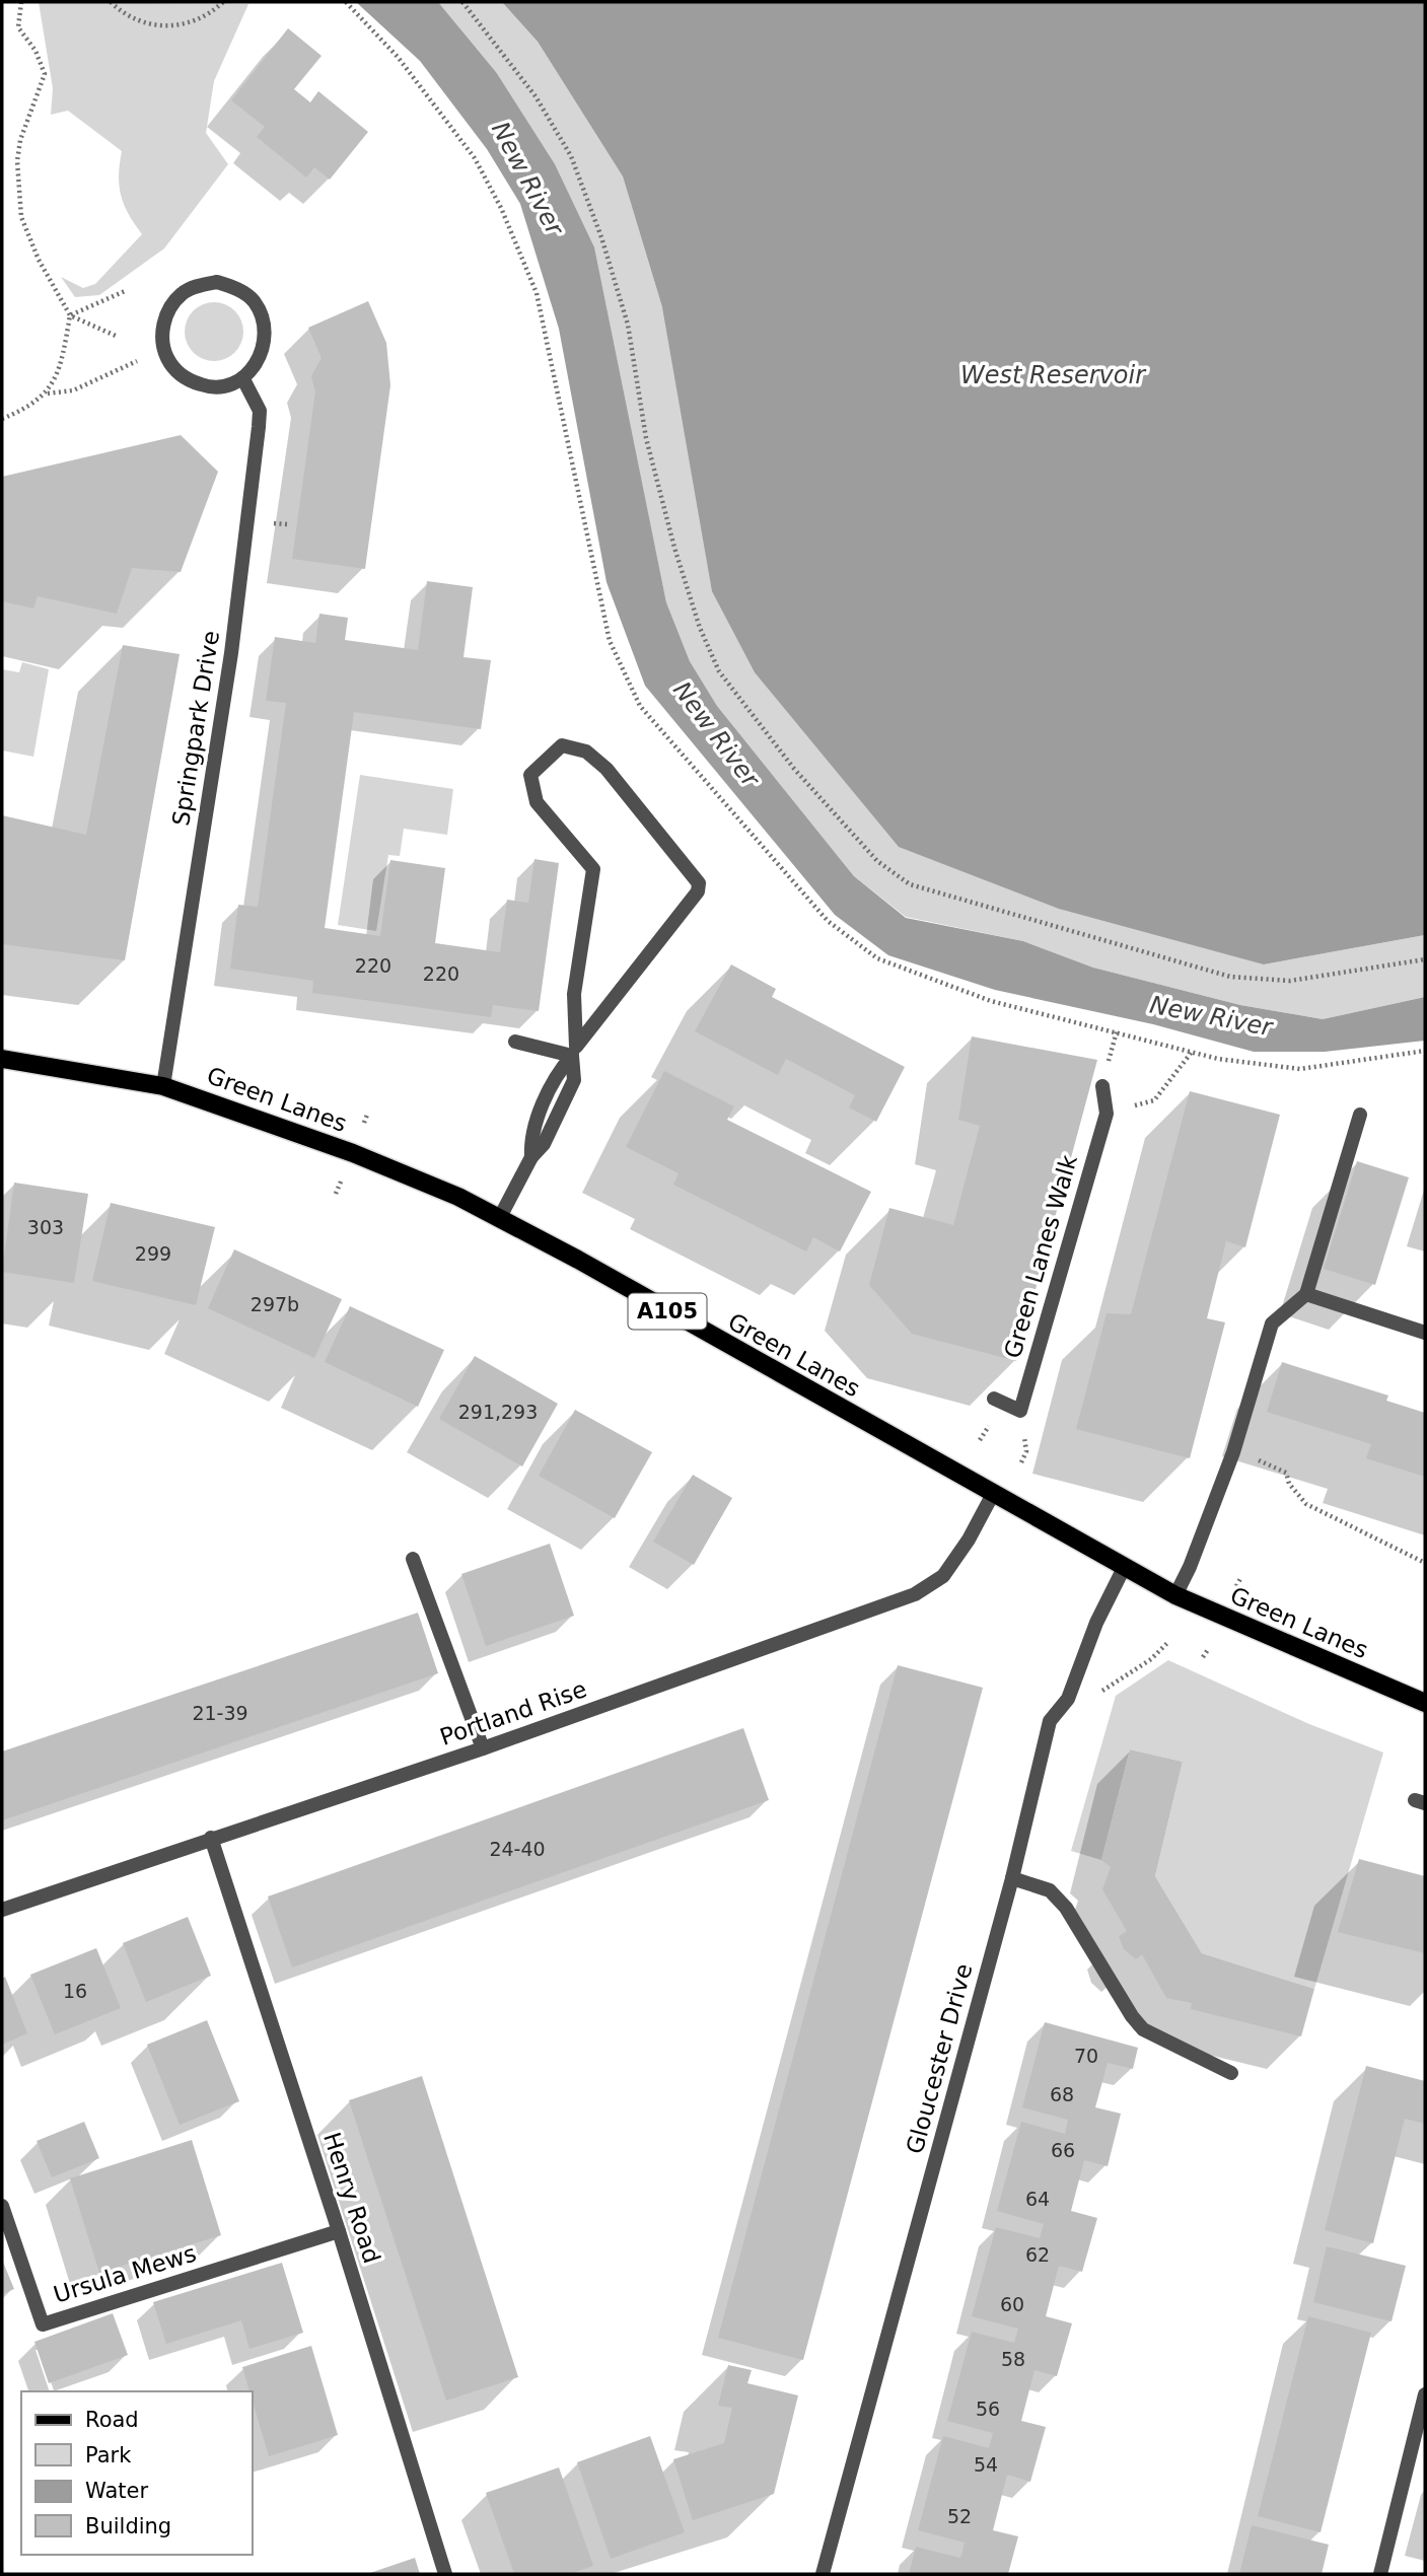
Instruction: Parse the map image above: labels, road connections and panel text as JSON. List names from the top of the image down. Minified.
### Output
{"streets":{"main road":["Green Lanes","A105"],"street":["Springpark Drive","Green Lanes Walk","Portland Rise","Gloucester Drive","Henry Road","Ursula Mews"]},"crossings":[["Springpark Drive","Green Lanes"],["Green Lanes","Portland Rise"],["Green Lanes","Gloucester Drive"],["Portland Rise","Henry Road"],["Henry Road","Ursula Mews"]],"water":["New River","West Reservoir"],"house_numbers":["220","220","303","299","297b","291,293","21-39","24-40","16","70","68","66","64","62","60","58","56","54","52"],"legend":["Road","Park","Water","Building"]}
